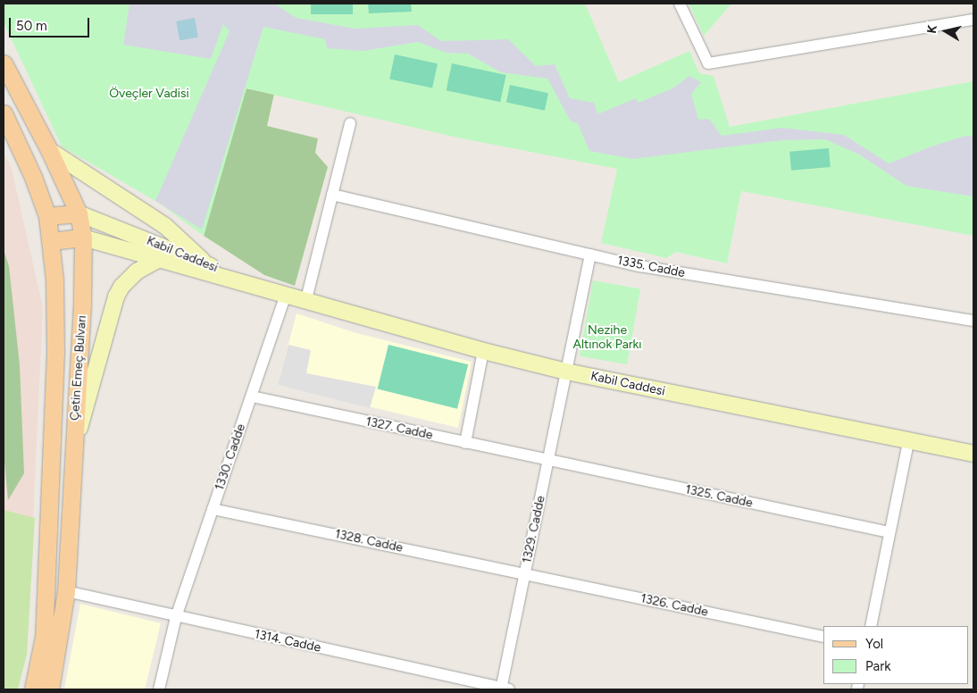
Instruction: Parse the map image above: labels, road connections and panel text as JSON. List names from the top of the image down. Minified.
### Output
{"streets":{"main road":["Kabil Caddesi","Çetin Emeç Bulvarı"],"street":["1335. Cadde","1327. Cadde","1330. Cadde","1325. Cadde","1329. Cadde","1328. Cadde","1326. Cadde","1314. Cadde"]},"crossings":[["Kabil Caddesi","Çetin Emeç Bulvarı"],["Kabil Caddesi","1330. Cadde"],["Kabil Caddesi","1329. Cadde"],["1335. Cadde","1329. Cadde"],["Çetin Emeç Bulvarı","1314. Cadde"],["1327. Cadde","1330. Cadde"],["1327. Cadde","1325. Cadde"],["1327. Cadde","1329. Cadde"],["1330. Cadde","1328. Cadde"],["1330. Cadde","1314. Cadde"],["1325. Cadde","1329. Cadde"],["1329. Cadde","1328. Cadde"],["1329. Cadde","1326. Cadde"],["1329. Cadde","1314. Cadde"],["1328. Cadde","1326. Cadde"]],"parks":["Öveçler Vadisi","Nezihe Altınok Parkı"],"legend":["Yol","Park"],"scale_bar":"50 m","north":"left"}
